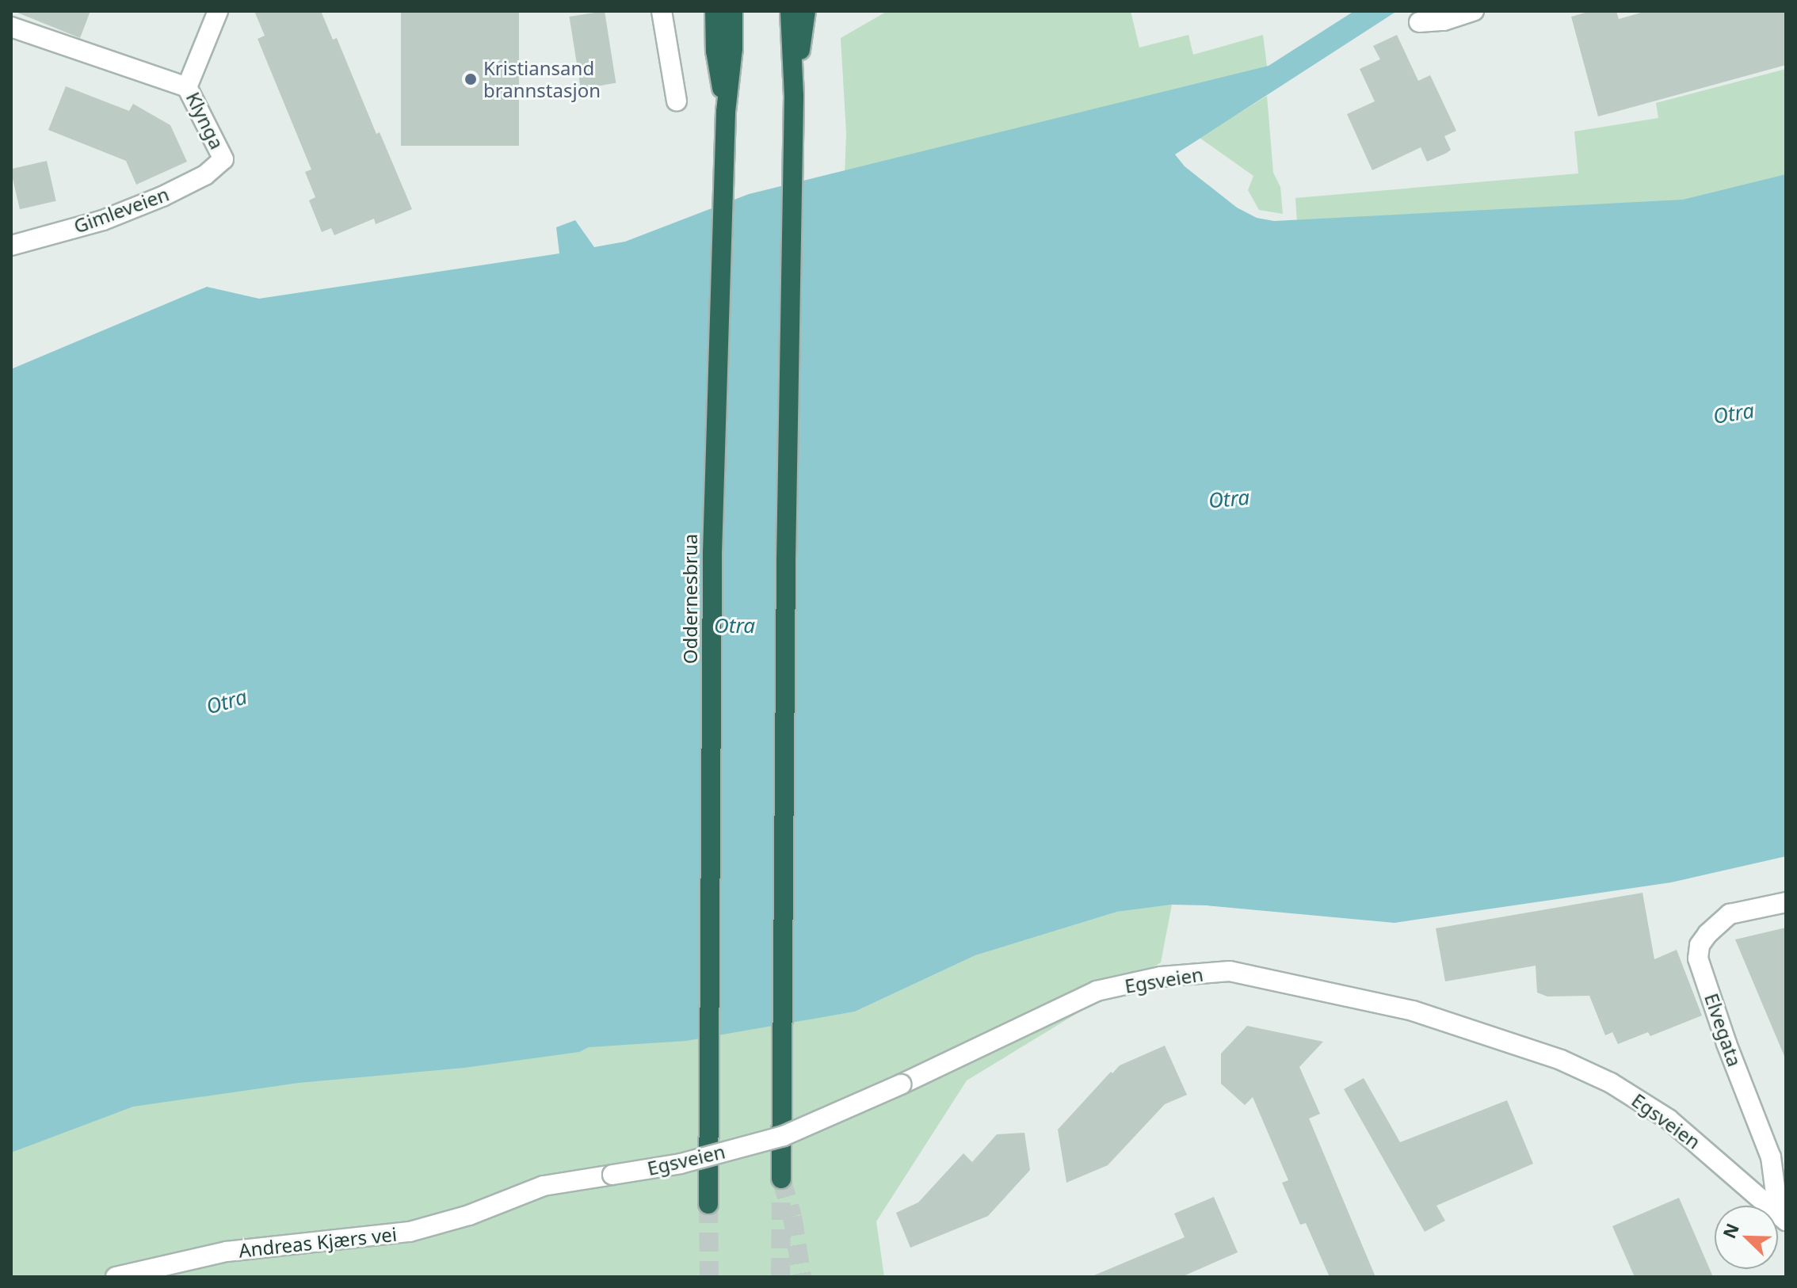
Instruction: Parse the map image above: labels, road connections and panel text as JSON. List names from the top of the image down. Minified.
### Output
{"streets":{"highway":["Oddernesbrua"],"street":["Klynga","Gimleveien","Egsveien","Elvegata","Andreas Kjærs vei"]},"crossings":[["Klynga","Gimleveien"],["Egsveien","Elvegata"],["Egsveien","Andreas Kjærs vei"]],"water":["Otra"],"places":["Kristiansand brannstasjon"],"north":"top left"}
